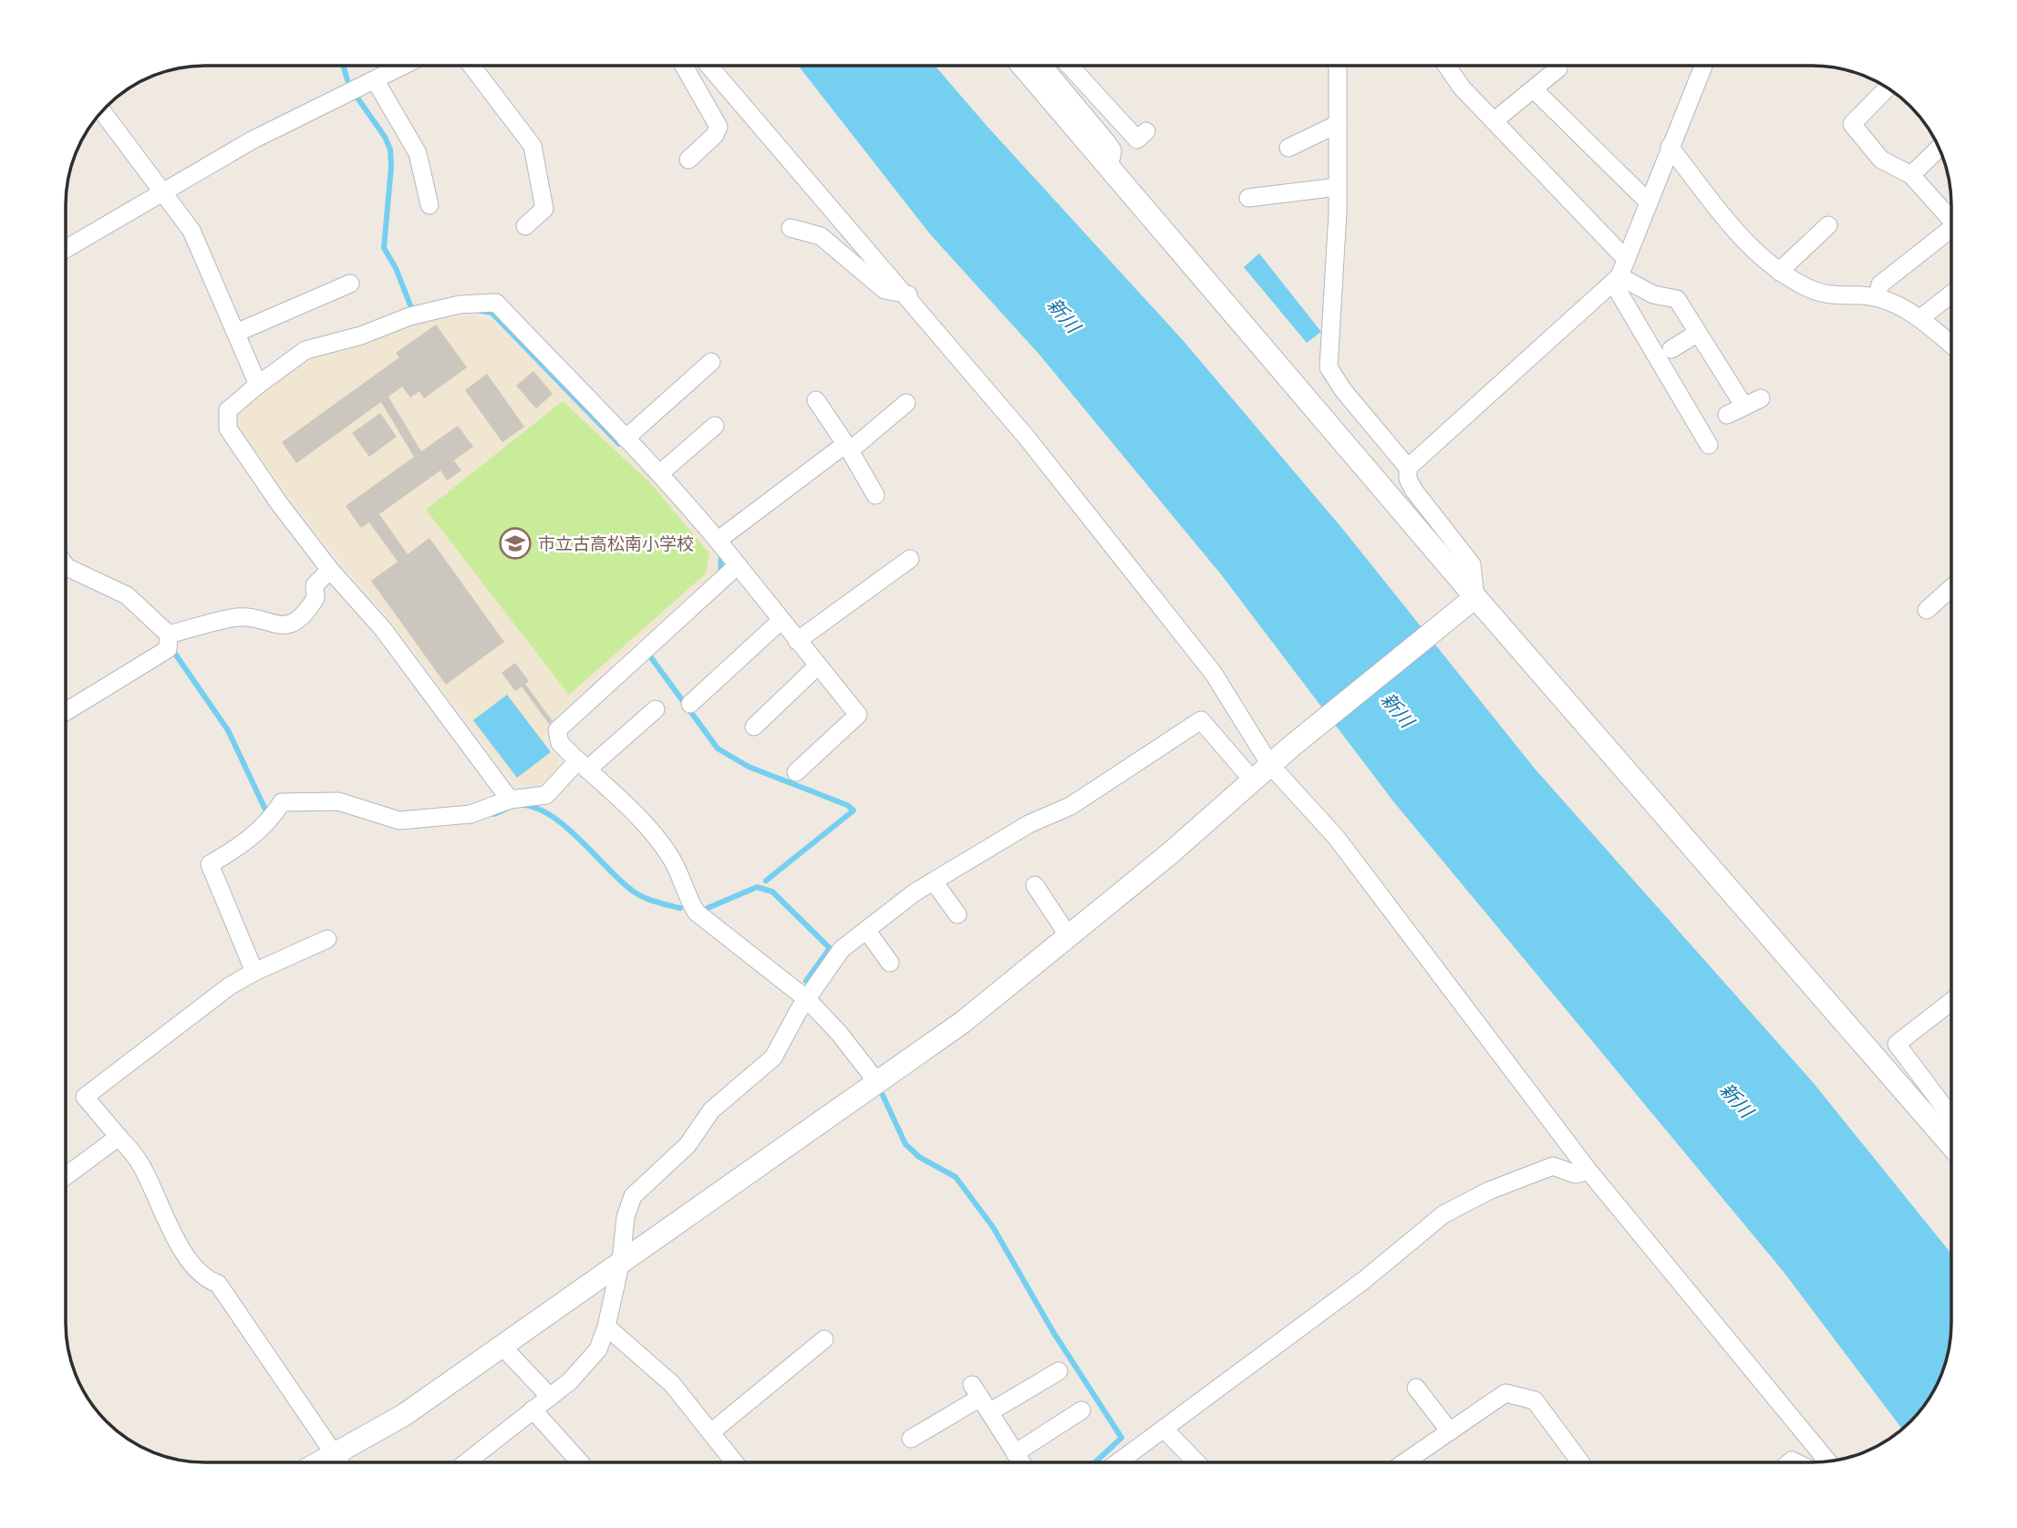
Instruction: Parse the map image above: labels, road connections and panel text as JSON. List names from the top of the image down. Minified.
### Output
{"water":["新川"],"places":{"school or university":["市立古高松南小学校"]}}
